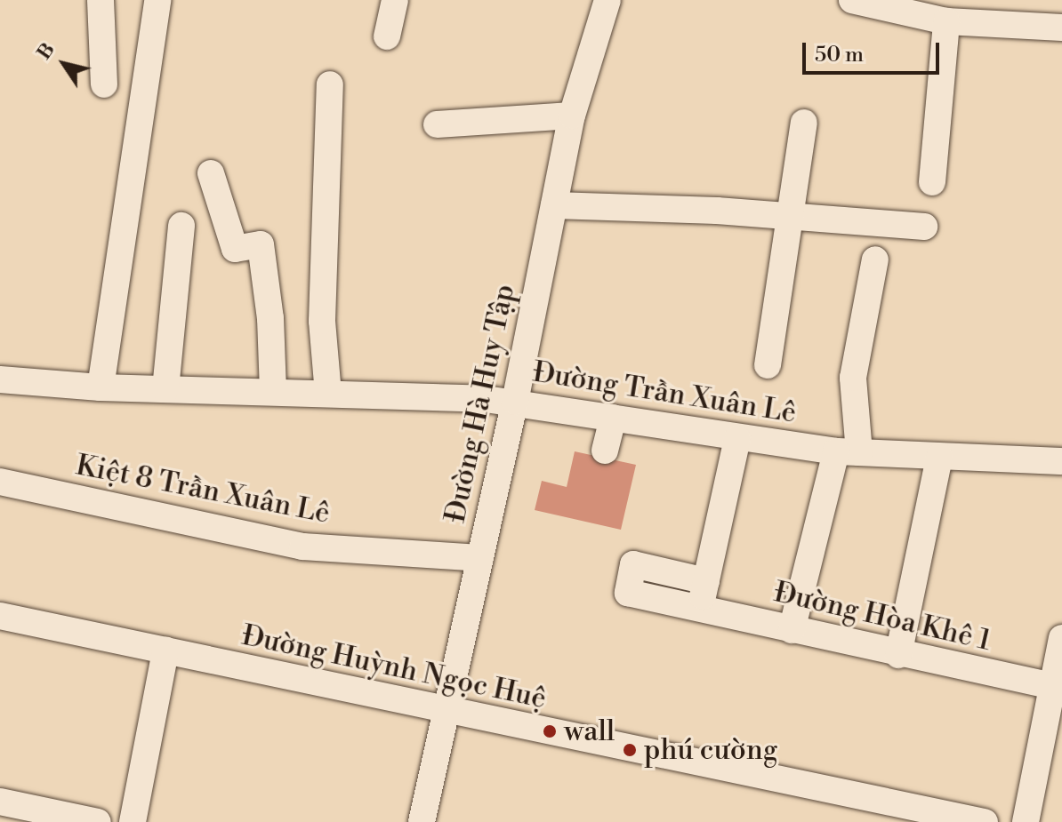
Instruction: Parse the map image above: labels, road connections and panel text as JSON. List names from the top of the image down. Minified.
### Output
{"streets":{"street":["Đường Trần Xuân Lê","Đường Hà Huy Tập","Kiệt 8 Trần Xuân Lê","Đường Hòa Khê 1","Đường Huỳnh Ngọc Huệ"]},"crossings":[["Đường Trần Xuân Lê","Đường Hà Huy Tập"],["Đường Hà Huy Tập","Kiệt 8 Trần Xuân Lê"],["Đường Hà Huy Tập","Đường Huỳnh Ngọc Huệ"]],"places":["wall","phú cường"],"scale_bar":"50 m","north":"top left"}
